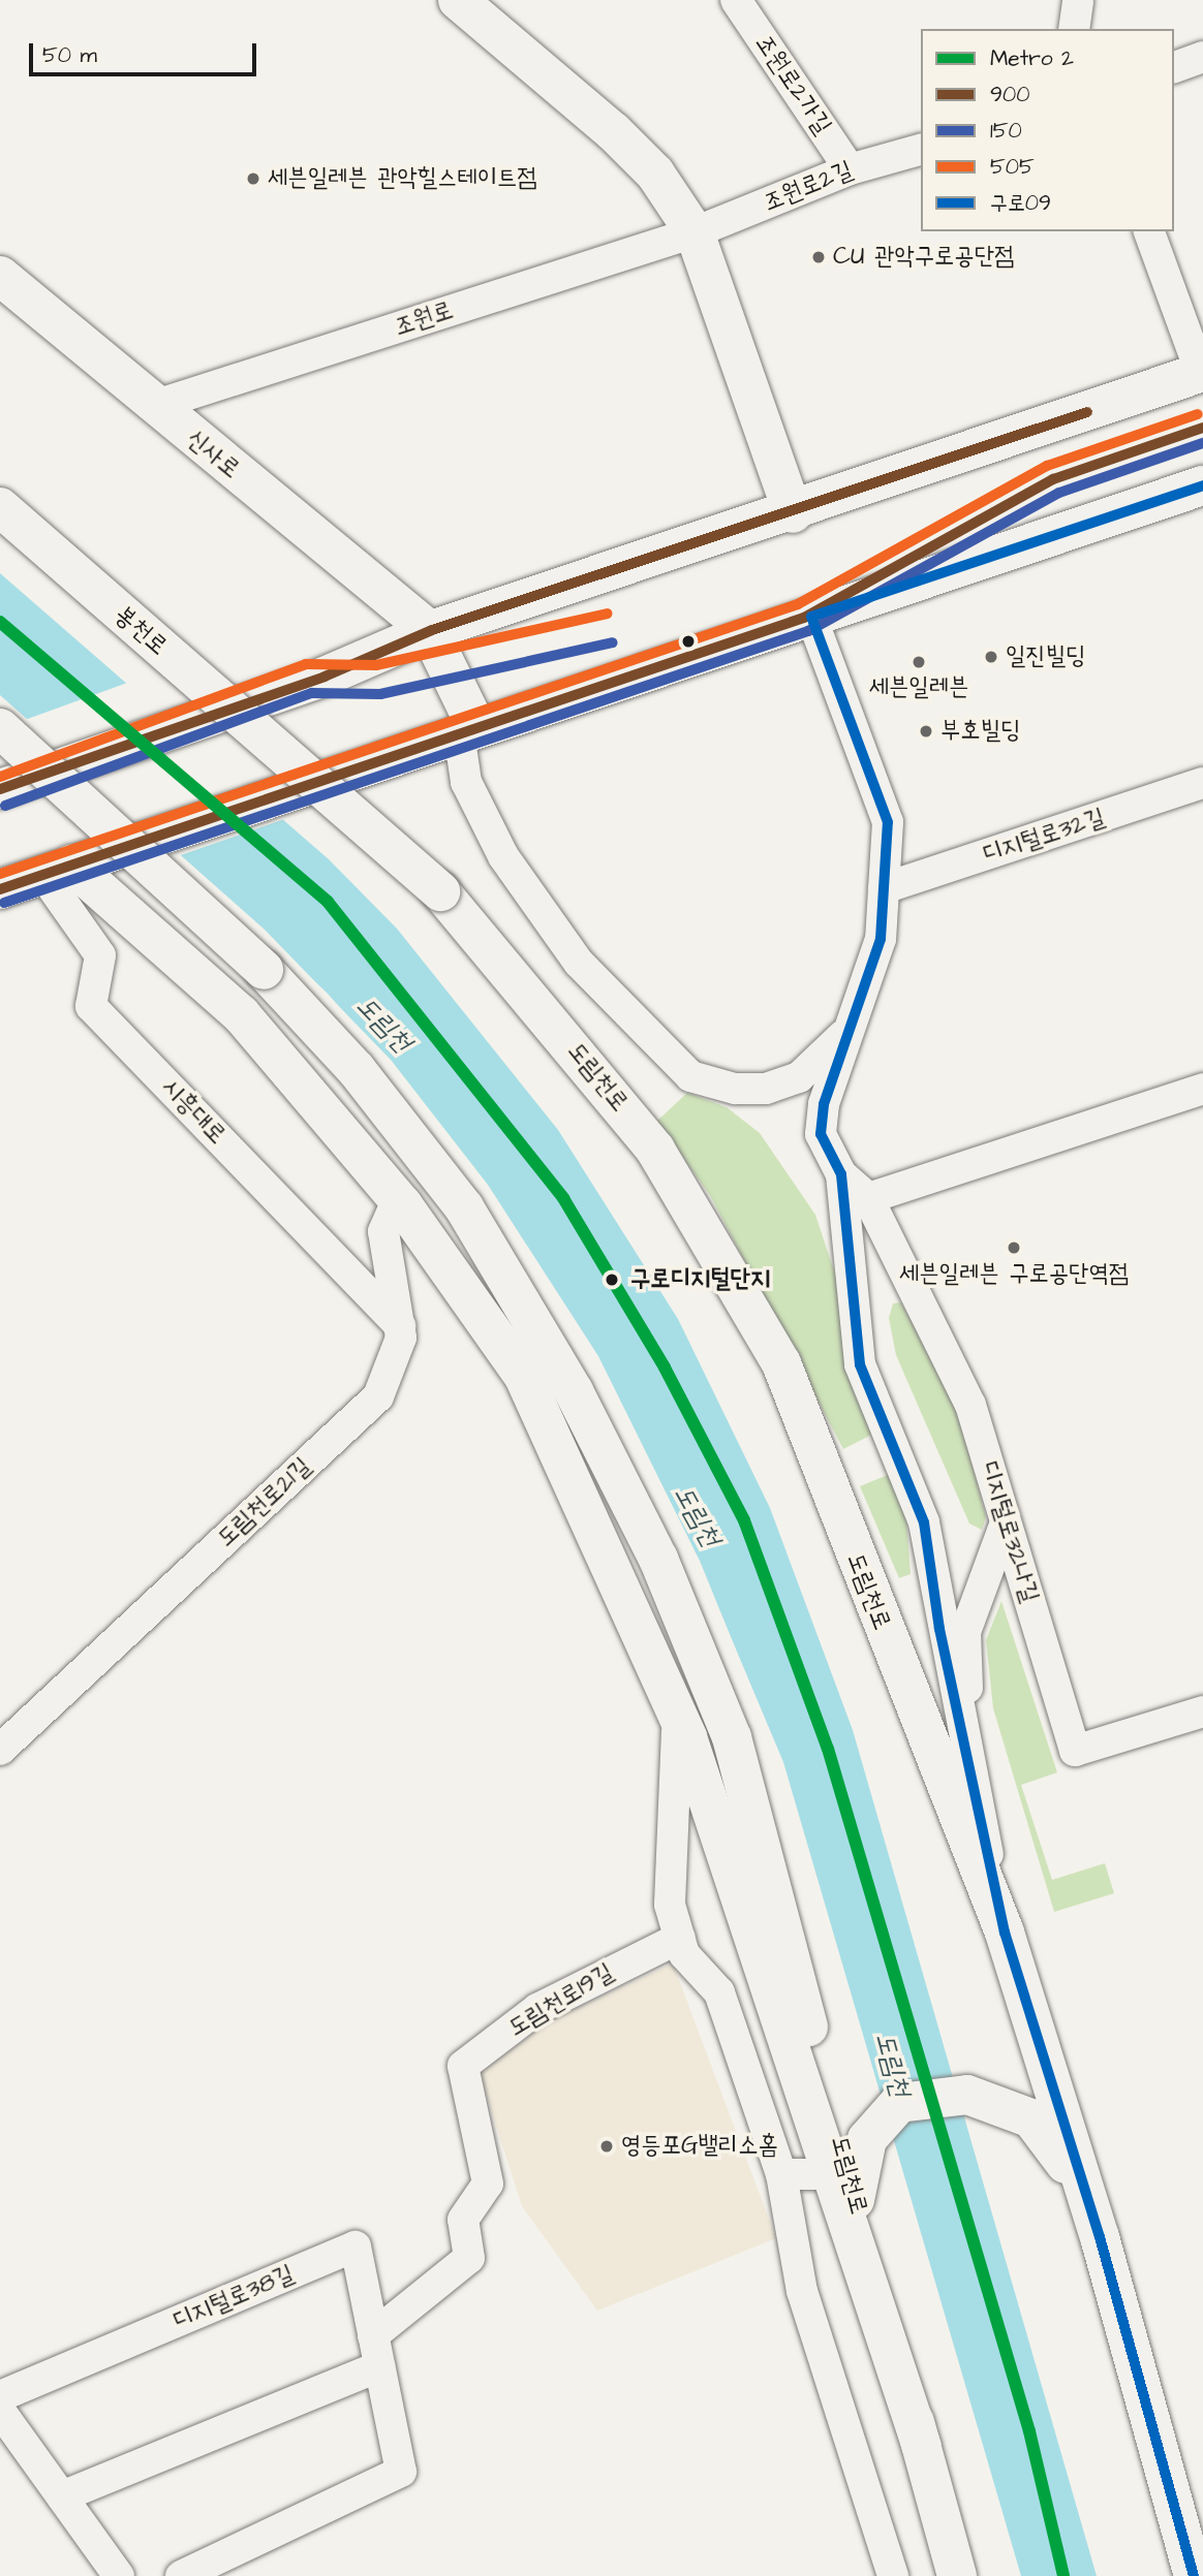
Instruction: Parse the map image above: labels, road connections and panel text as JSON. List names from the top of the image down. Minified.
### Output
{"streets":{"main road":["신사로","봉천로","도림천로"],"street":["조원로2가길","조원로2길","조원로","디지털로32길","시흥대로","도림천로21길","디지털로32나길","도림천로19길","디지털로38길"]},"crossings":[["조원로2가길","조원로2길"],["조원로2길","조원로"],["조원로","신사로"],["봉천로","도림천로"],["시흥대로","도림천로21길"],["도림천로19길","디지털로38길"]],"water":["도림천"],"places":["세븐일레븐 관악힐스테이트점","CU 관악구로공단점","일진빌딩","세븐일레븐","부호빌딩","세븐일레븐 구로공단역점","구로디지털단지","영등포G밸리소홈"],"lines":["transit line 900","transit line 505","transit line 150","transit line 구로09","metro line 2"],"legend":["Metro 2","900","150","505","구로09"],"scale_bar":"50 m"}
